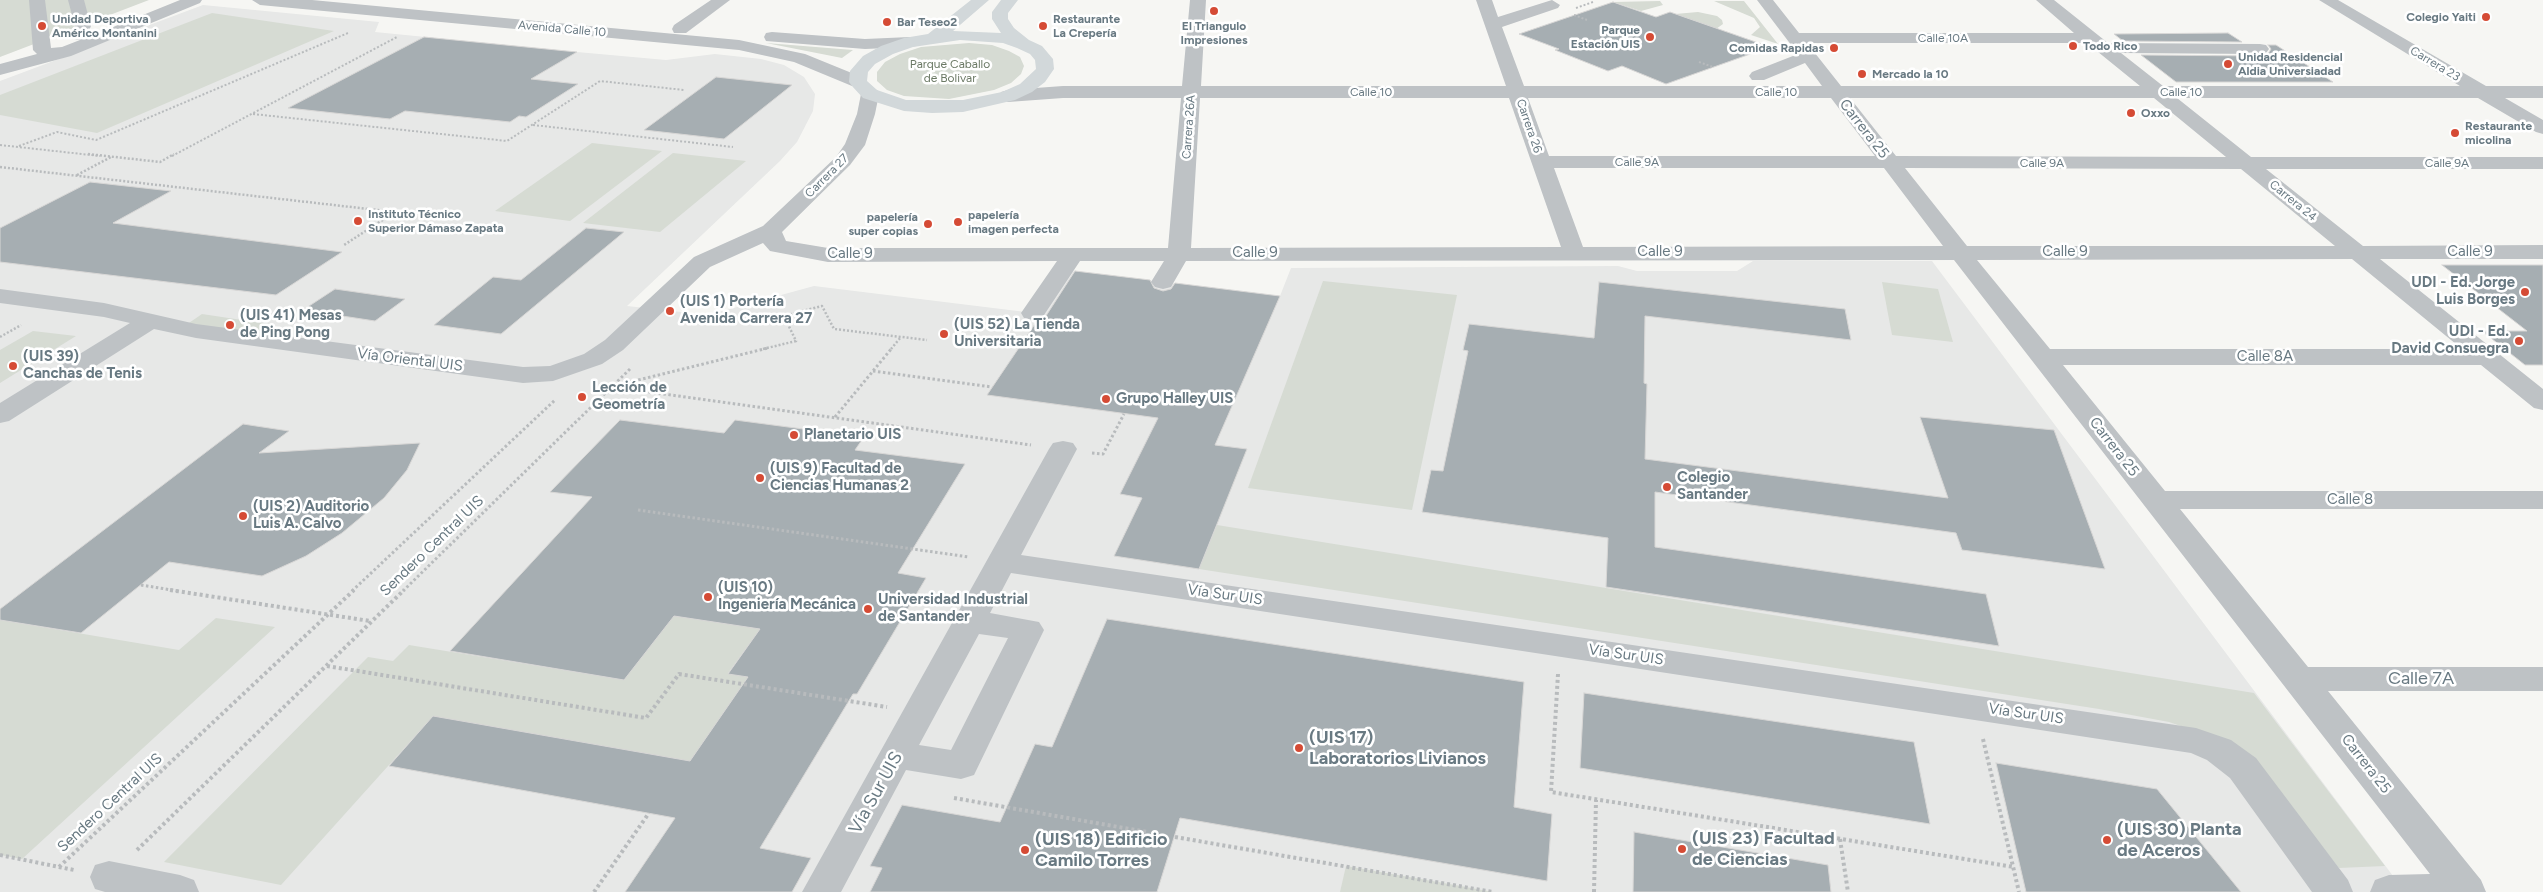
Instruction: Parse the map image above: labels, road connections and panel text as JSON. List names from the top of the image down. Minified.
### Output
{"streets":{"street":["Avenida Calle 10","Calle 10A","Carrera 23","Calle 10","Carrera 26","Carrera 26A","Carrera 25","Calle 9A","Carrera 27","Carrera 24","Calle 9","Calle 8A","Vía Oriental UIS","Calle 8","Vía Sur UIS","Calle 7A"],"path":["Sendero Central UIS"]},"crossings":[["Avenida Calle 10","Carrera 27"],["Calle 10A","Carrera 25"],["Calle 10A","Carrera 24"],["Carrera 23","Calle 10"],["Calle 10","Carrera 26"],["Calle 10","Carrera 26A"],["Calle 10","Carrera 25"],["Calle 10","Carrera 24"],["Carrera 26","Calle 9A"],["Carrera 26","Calle 9"],["Carrera 26A","Calle 9"],["Carrera 25","Calle 9A"],["Carrera 25","Calle 9"],["Carrera 25","Calle 8A"],["Carrera 25","Calle 8"],["Carrera 25","Calle 7A"],["Calle 9A","Carrera 24"],["Carrera 27","Calle 9"],["Carrera 27","Vía Oriental UIS"],["Carrera 24","Calle 9"],["Carrera 24","Calle 8A"],["Calle 9","Vía Oriental UIS"]],"parks":["Parque Caballo de Bolivar"],"places":["El Triangulo Impresiones","Colegio Yaiti","Bar Teseo2","Unidad Deportiva Américo Montanini","Restaurante La Crepería","Parque Estación UIS","Todo Rico","Comidas Rapidas","Unidad Residencial Aldia Universiadad","Mercado la 10","Oxxo","Restaurante micolina","Instituto Técnico Superior Dámaso Zapata","papelería imagen perfecta","papelería super copias","UDI - Ed. Jorge Luis Borges","(UIS 1) Portería Avenida Carrera 27","(UIS 41) Mesas de Ping Pong","(UIS 52) La Tienda Universitaria","UDI - Ed. David Consuegra","(UIS 39) Canchas de Tenis","Lección de Geometría","Grupo Halley UIS","Planetario UIS","(UIS 9) Facultad de Ciencias Humanas 2","Colegio Santander","(UIS 2) Auditorio Luis A. Calvo","(UIS 10) Ingeniería Mecánica","Universidad Industrial de Santander","(UIS 17) Laboratorios Livianos","(UIS 30) Planta de Aceros","(UIS 23) Facultad de Ciencias","(UIS 18) Edificio Camilo Torres"]}
